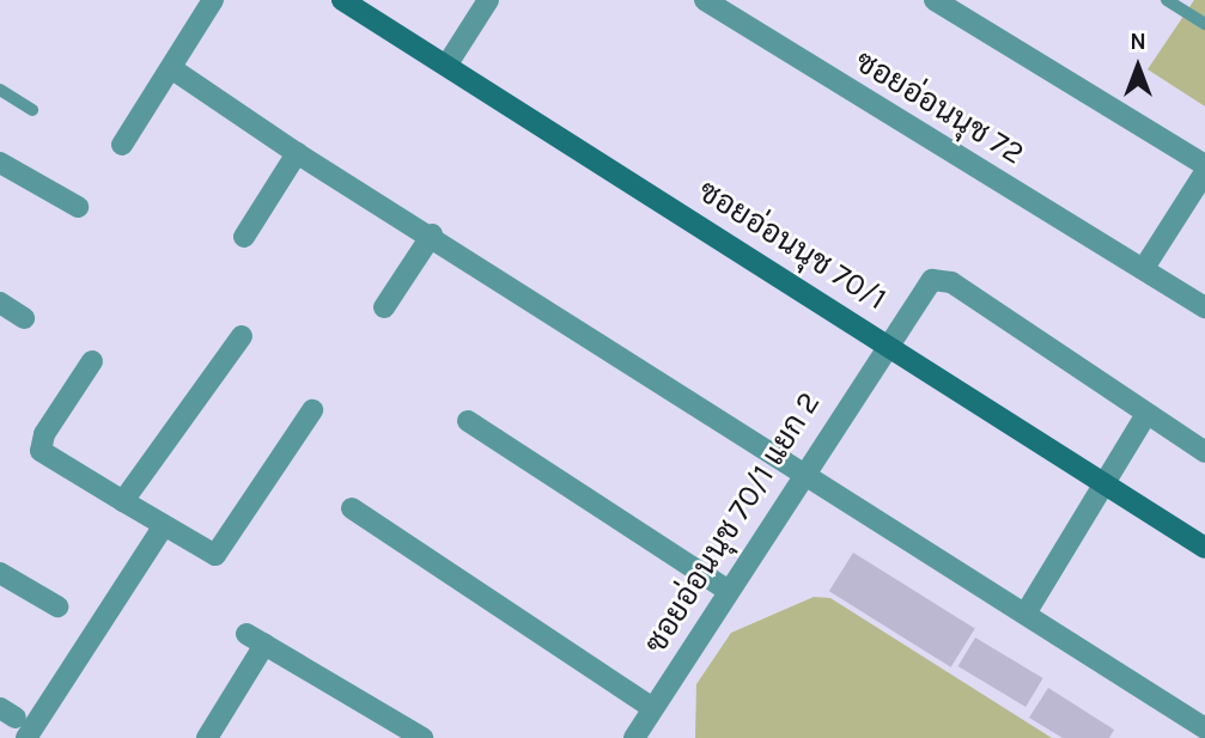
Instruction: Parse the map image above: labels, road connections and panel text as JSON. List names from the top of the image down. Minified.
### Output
{"streets":{"street":["ซอยอ่อนนุช 72","ซอยอ่อนนุช 70/1","ซอยอ่อนนุช 70/1 แยก 2"]},"crossings":[["ซอยอ่อนนุช 70/1","ซอยอ่อนนุช 70/1 แยก 2"]],"north":"top"}
